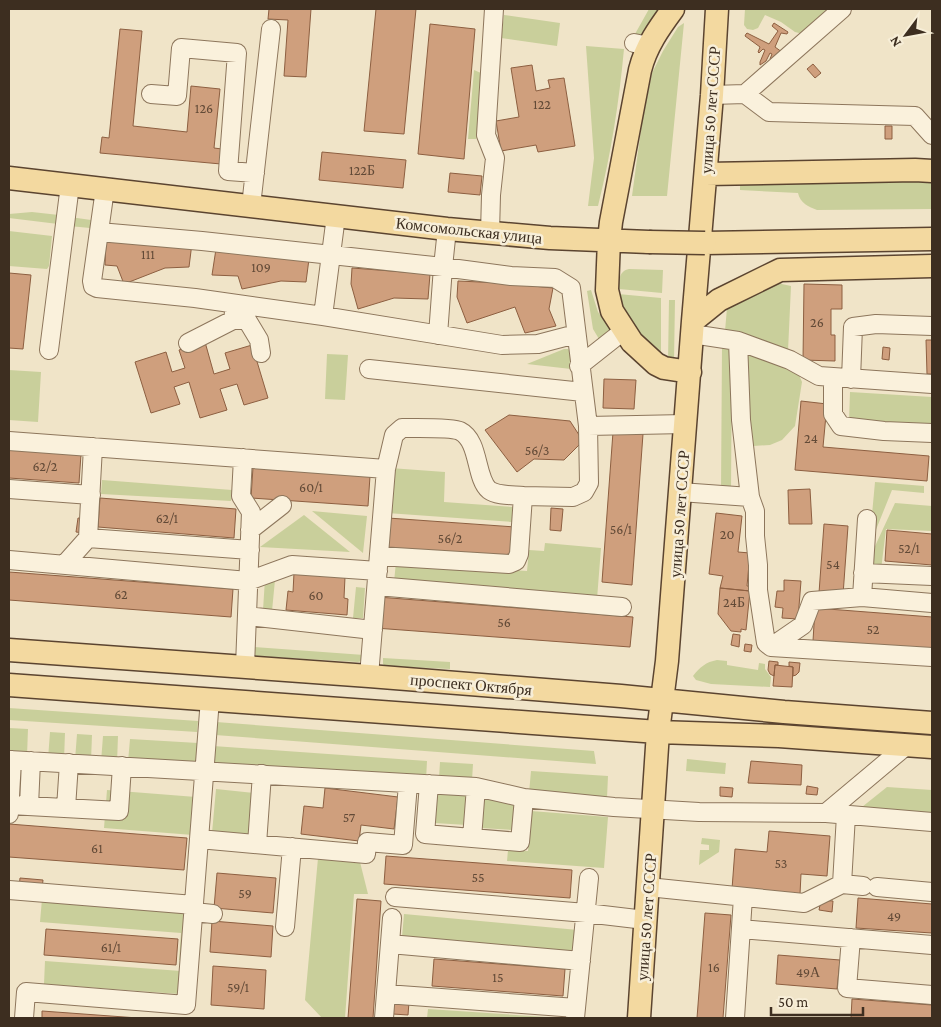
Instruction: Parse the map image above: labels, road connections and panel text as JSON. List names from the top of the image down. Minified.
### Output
{"streets":{"main road":["улица 50 лет СССР","Комсомольская улица","проспект Октября"]},"crossings":[["улица 50 лет СССР","проспект Октября"]],"house_numbers":["122","126","122Б","111","109","26","24","56/3","62/2","60/1","62/1","56/1","20","56/2","52/1","54","62","60","24Б","56","52","57","61","53","55","59","49","61/1","16","49А","15","59/1"],"scale_bar":"50 m","north":"bottom left"}
